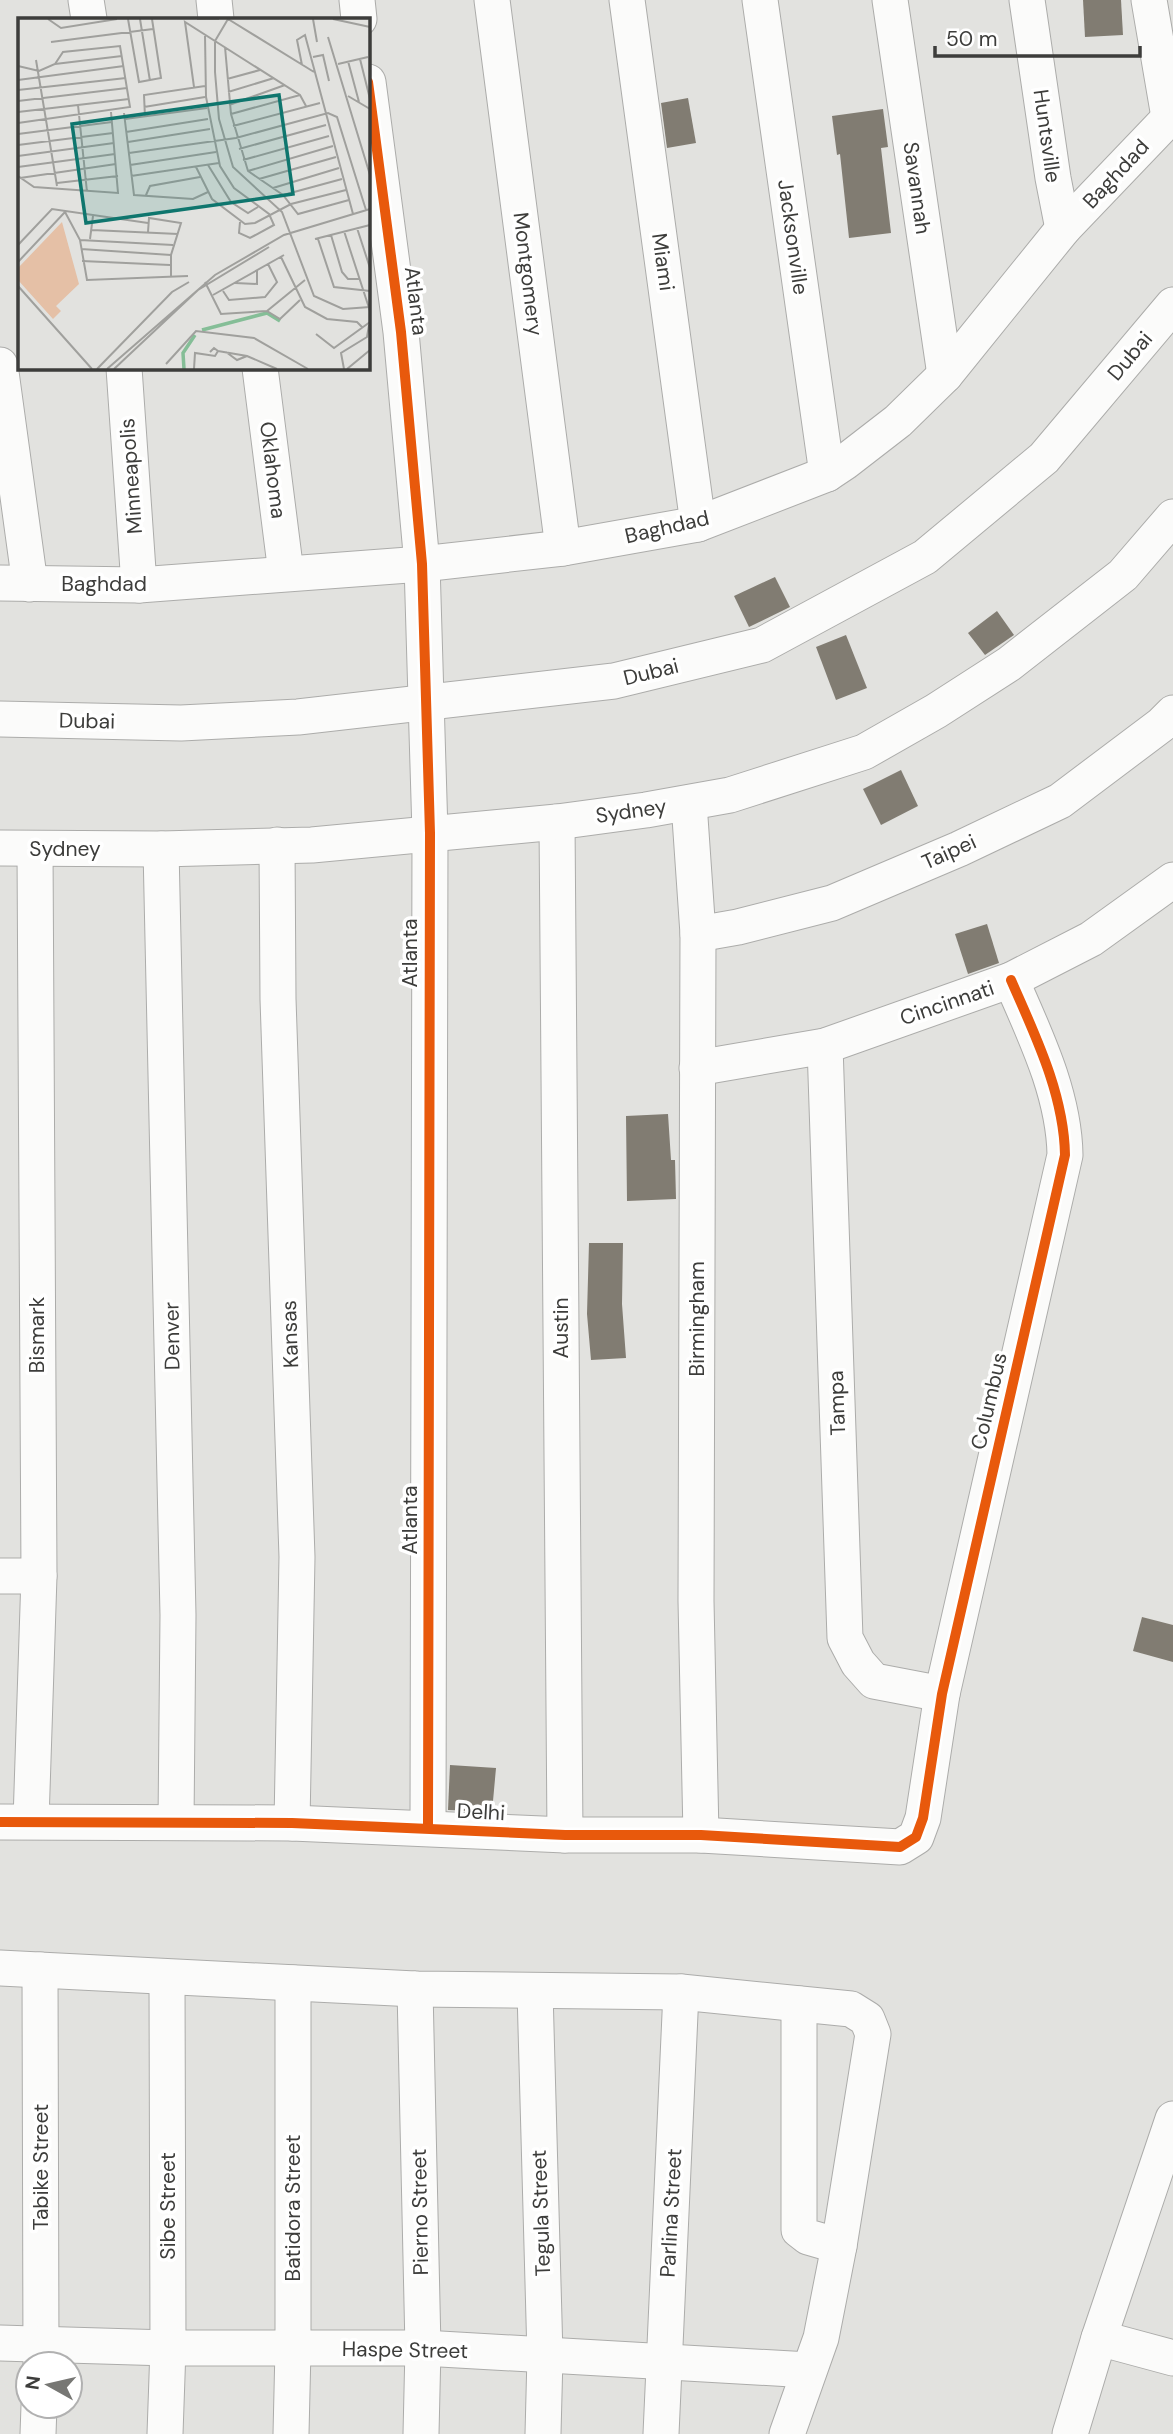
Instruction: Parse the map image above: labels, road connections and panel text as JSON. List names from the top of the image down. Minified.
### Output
{"streets":{"street":["Huntsville","Baghdad","Savannah","Jacksonville","Miami","Montgomery","Atlanta","Dubai","Oklahoma","Minneapolis","Sydney","Taipei","Cincinnati","Birmingham","Austin","Kansas","Bismark","Denver","Columbus","Tampa","Delhi","Tabike Street","Sibe Street","Batidora Street","Pierno Street","Tegula Street","Parlina Street","Haspe Street"]},"crossings":[["Huntsville","Baghdad"],["Baghdad","Savannah"],["Baghdad","Jacksonville"],["Baghdad","Miami"],["Baghdad","Montgomery"],["Baghdad","Atlanta"],["Baghdad","Oklahoma"],["Baghdad","Minneapolis"],["Atlanta","Dubai"],["Atlanta","Sydney"],["Atlanta","Delhi"],["Sydney","Birmingham"],["Sydney","Austin"],["Sydney","Kansas"],["Sydney","Bismark"],["Sydney","Denver"],["Taipei","Birmingham"],["Cincinnati","Birmingham"],["Cincinnati","Columbus"],["Cincinnati","Tampa"],["Birmingham","Delhi"],["Austin","Delhi"],["Kansas","Delhi"],["Bismark","Delhi"],["Denver","Delhi"],["Columbus","Tampa"],["Columbus","Delhi"],["Sibe Street","Haspe Street"],["Batidora Street","Haspe Street"],["Pierno Street","Haspe Street"],["Tegula Street","Haspe Street"],["Parlina Street","Haspe Street"]],"scale_bar":"50 m","north":"left"}
